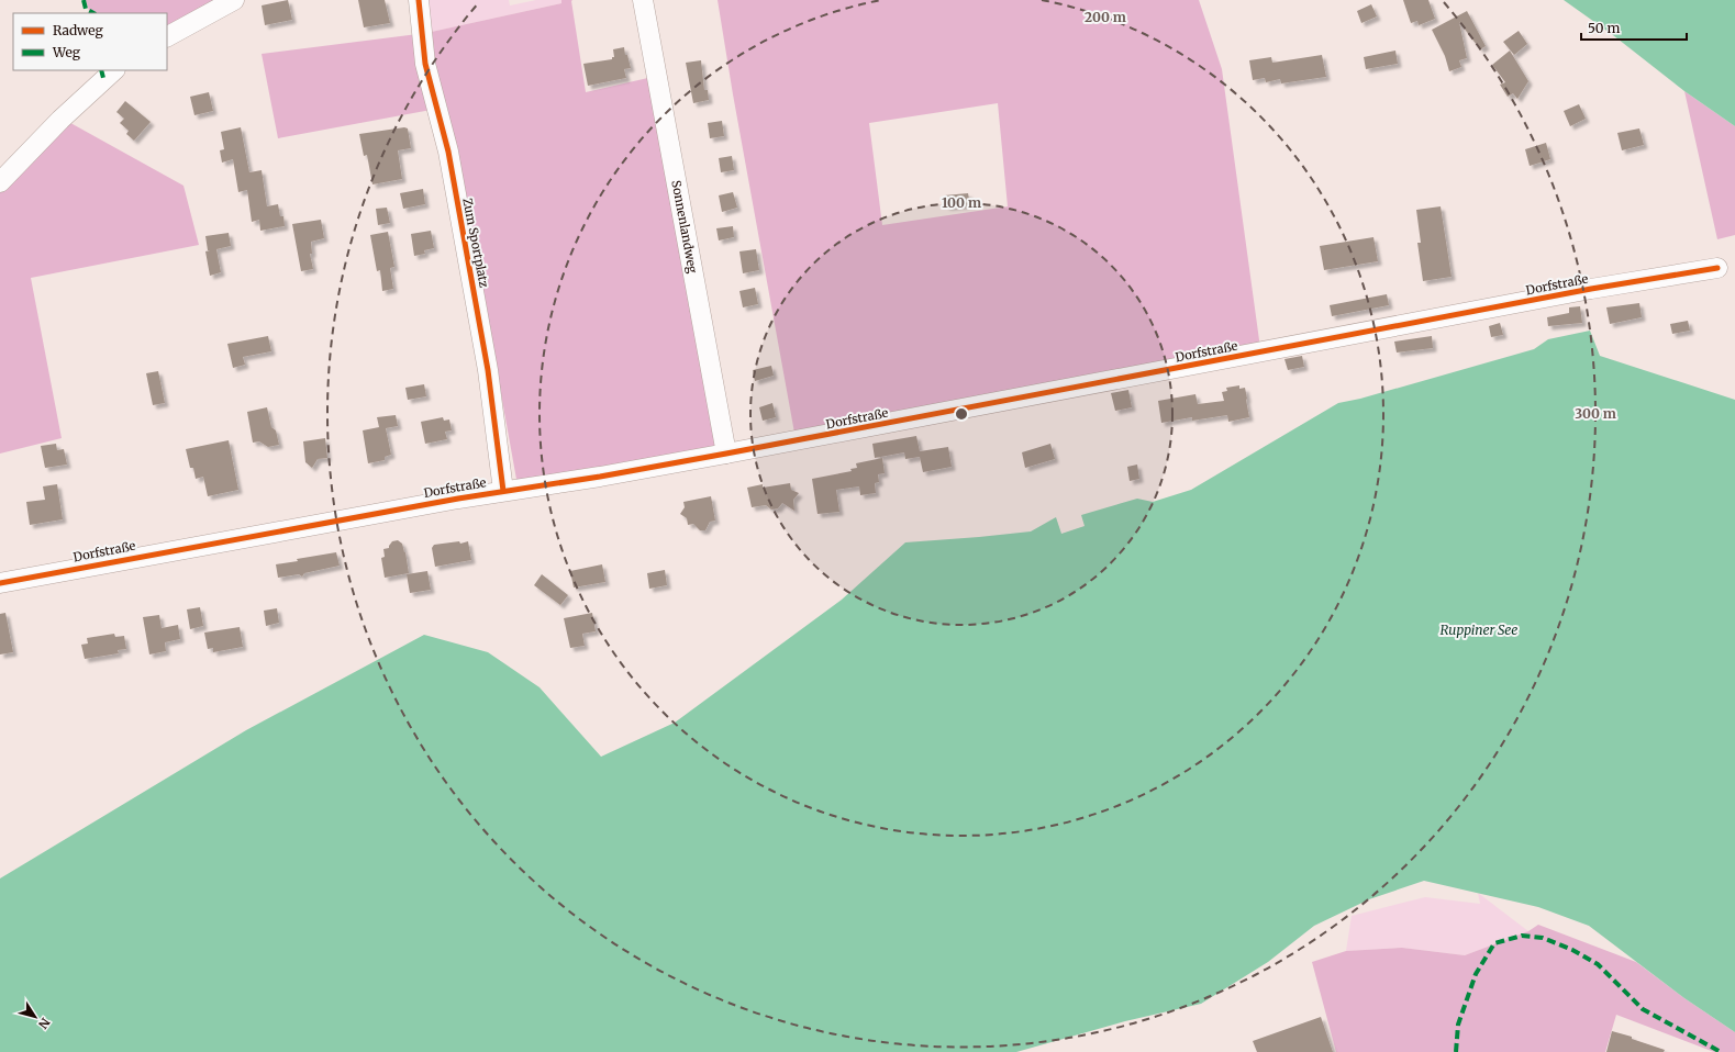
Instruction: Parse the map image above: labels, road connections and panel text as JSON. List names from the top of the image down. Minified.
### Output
{"streets":{"street":["Sonnenlandweg","Zum Sportplatz","Dorfstraße"]},"crossings":[["Sonnenlandweg","Dorfstraße"],["Zum Sportplatz","Dorfstraße"]],"water":["Ruppiner See"],"legend":["Radweg","Weg"],"scale_bar":"50 m","north":"bottom right","rings":["200 m","100 m","300 m"]}
